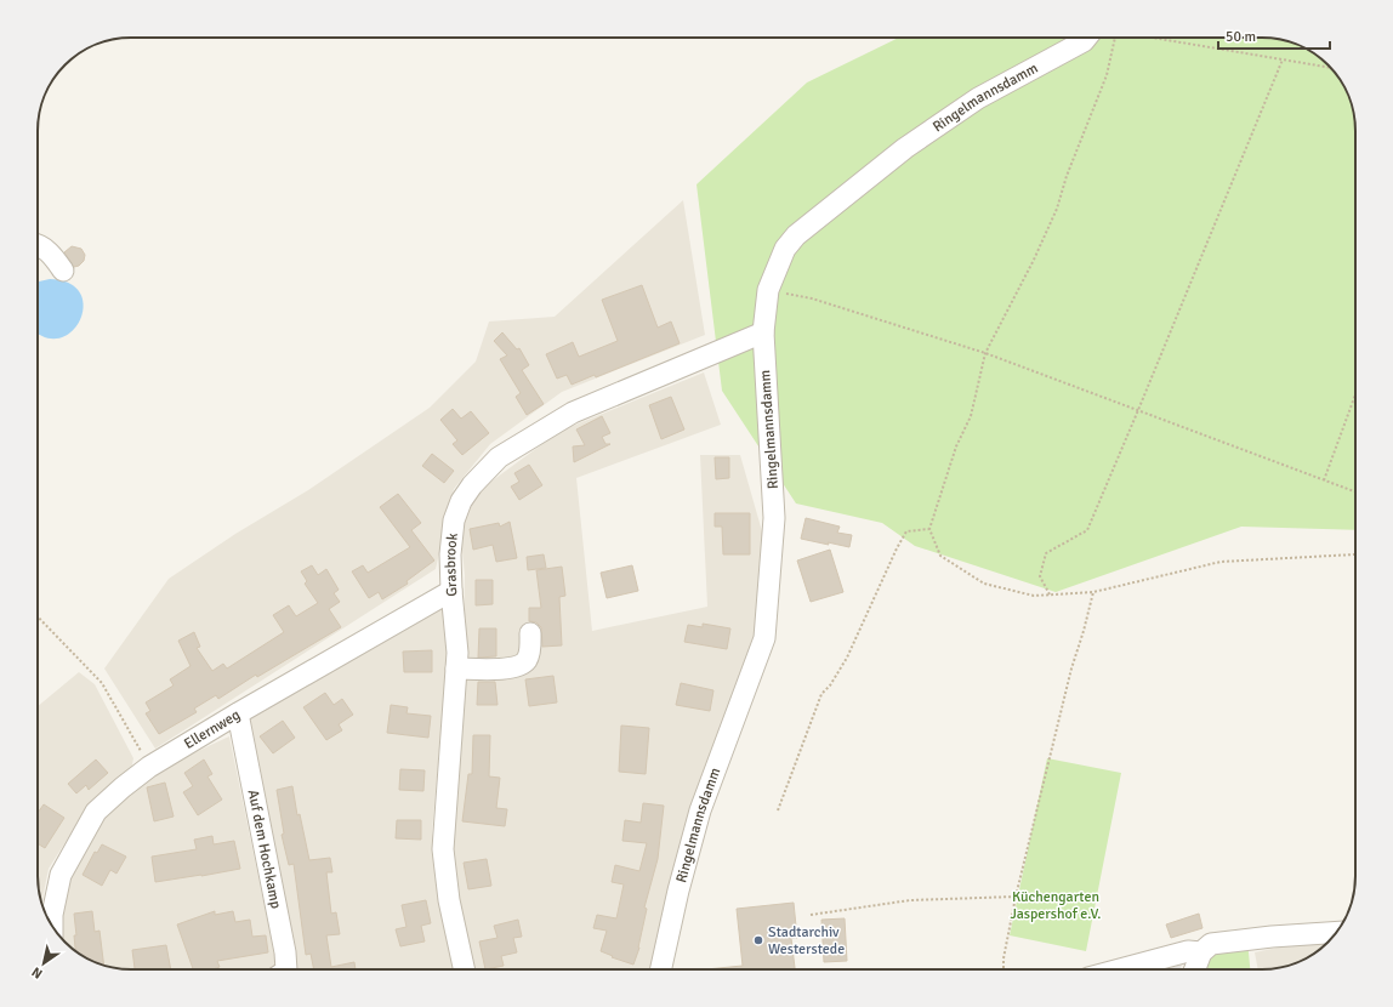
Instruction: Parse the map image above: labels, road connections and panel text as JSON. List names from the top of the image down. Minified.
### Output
{"streets":{"street":["Ringelmannsdamm","Grasbrook","Ellernweg","Auf dem Hochkamp"]},"crossings":[["Ringelmannsdamm","Grasbrook"],["Grasbrook","Ellernweg"],["Ellernweg","Auf dem Hochkamp"]],"parks":["Küchengarten Jaspershof e.V."],"places":["Stadtarchiv Westerstede"],"scale_bar":"50 m","north":"bottom left"}
